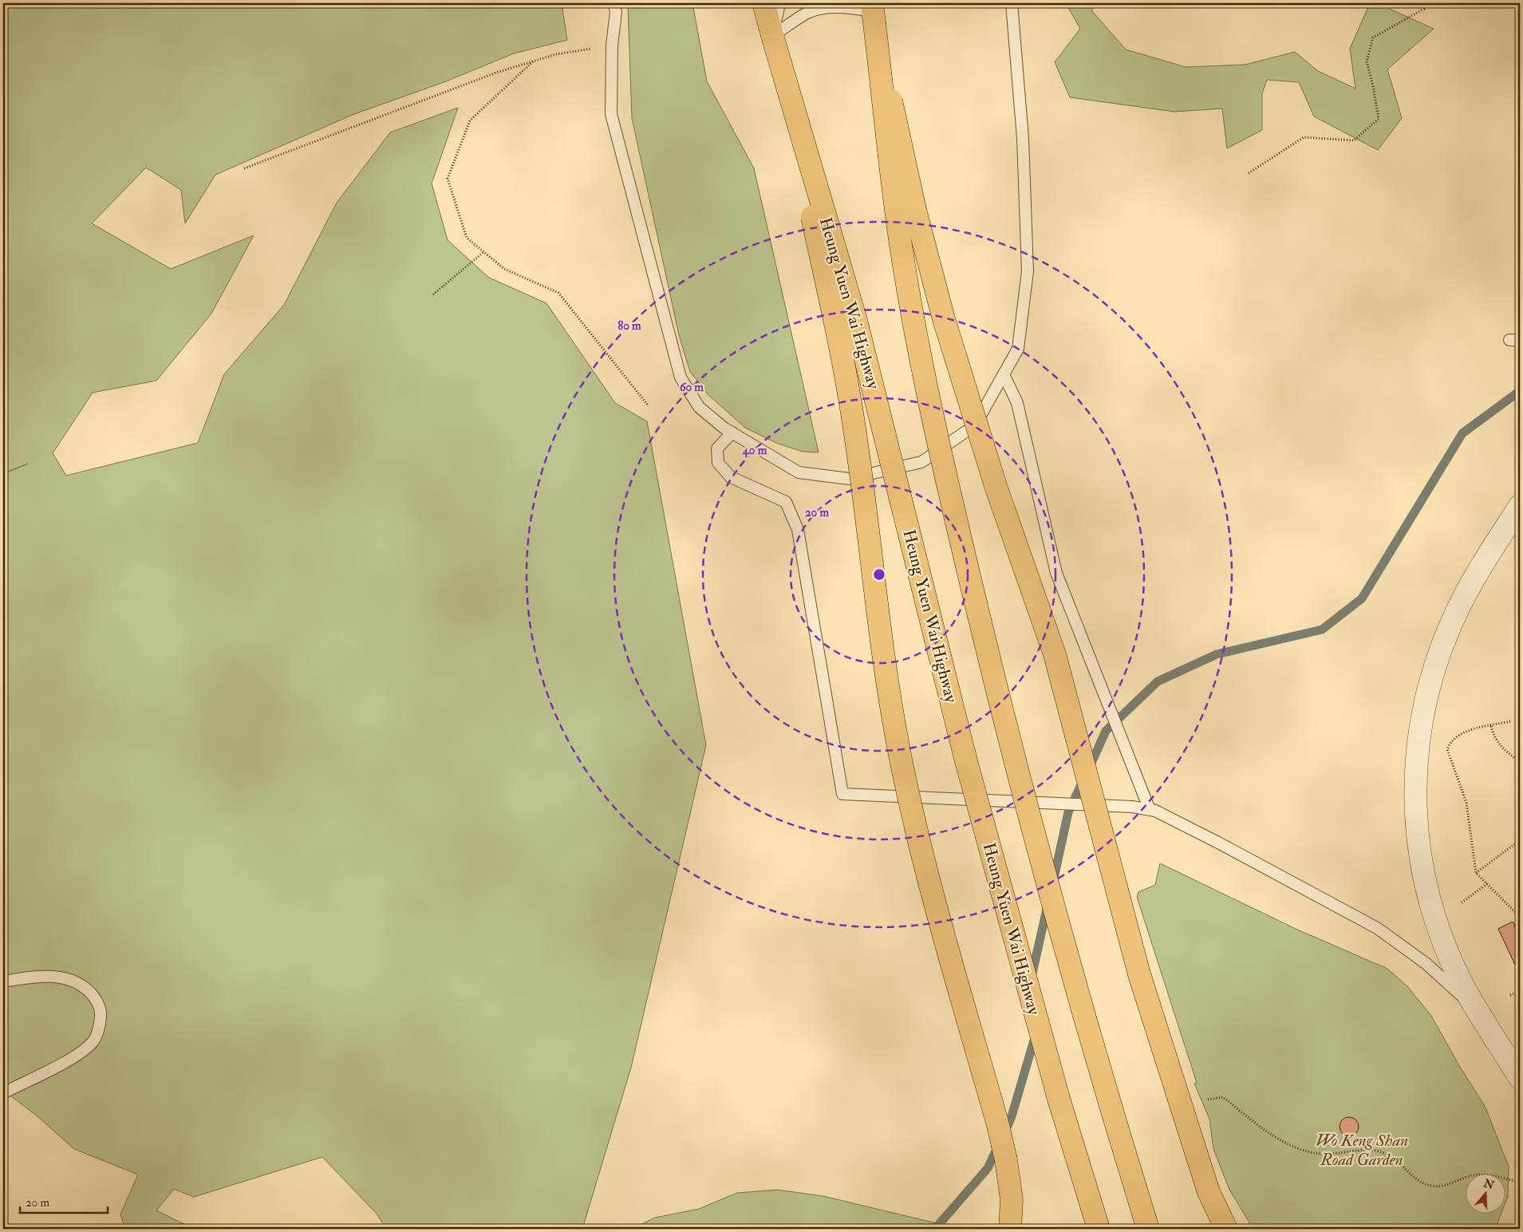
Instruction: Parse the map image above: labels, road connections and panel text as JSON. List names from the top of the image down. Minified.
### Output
{"streets":{"highway":["Heung Yuen Wai Highway"]},"parks":["Wo Keng Shan Road Garden"],"scale_bar":"20 m","north":"top","rings":["80 m","60 m","40 m","20 m"]}
